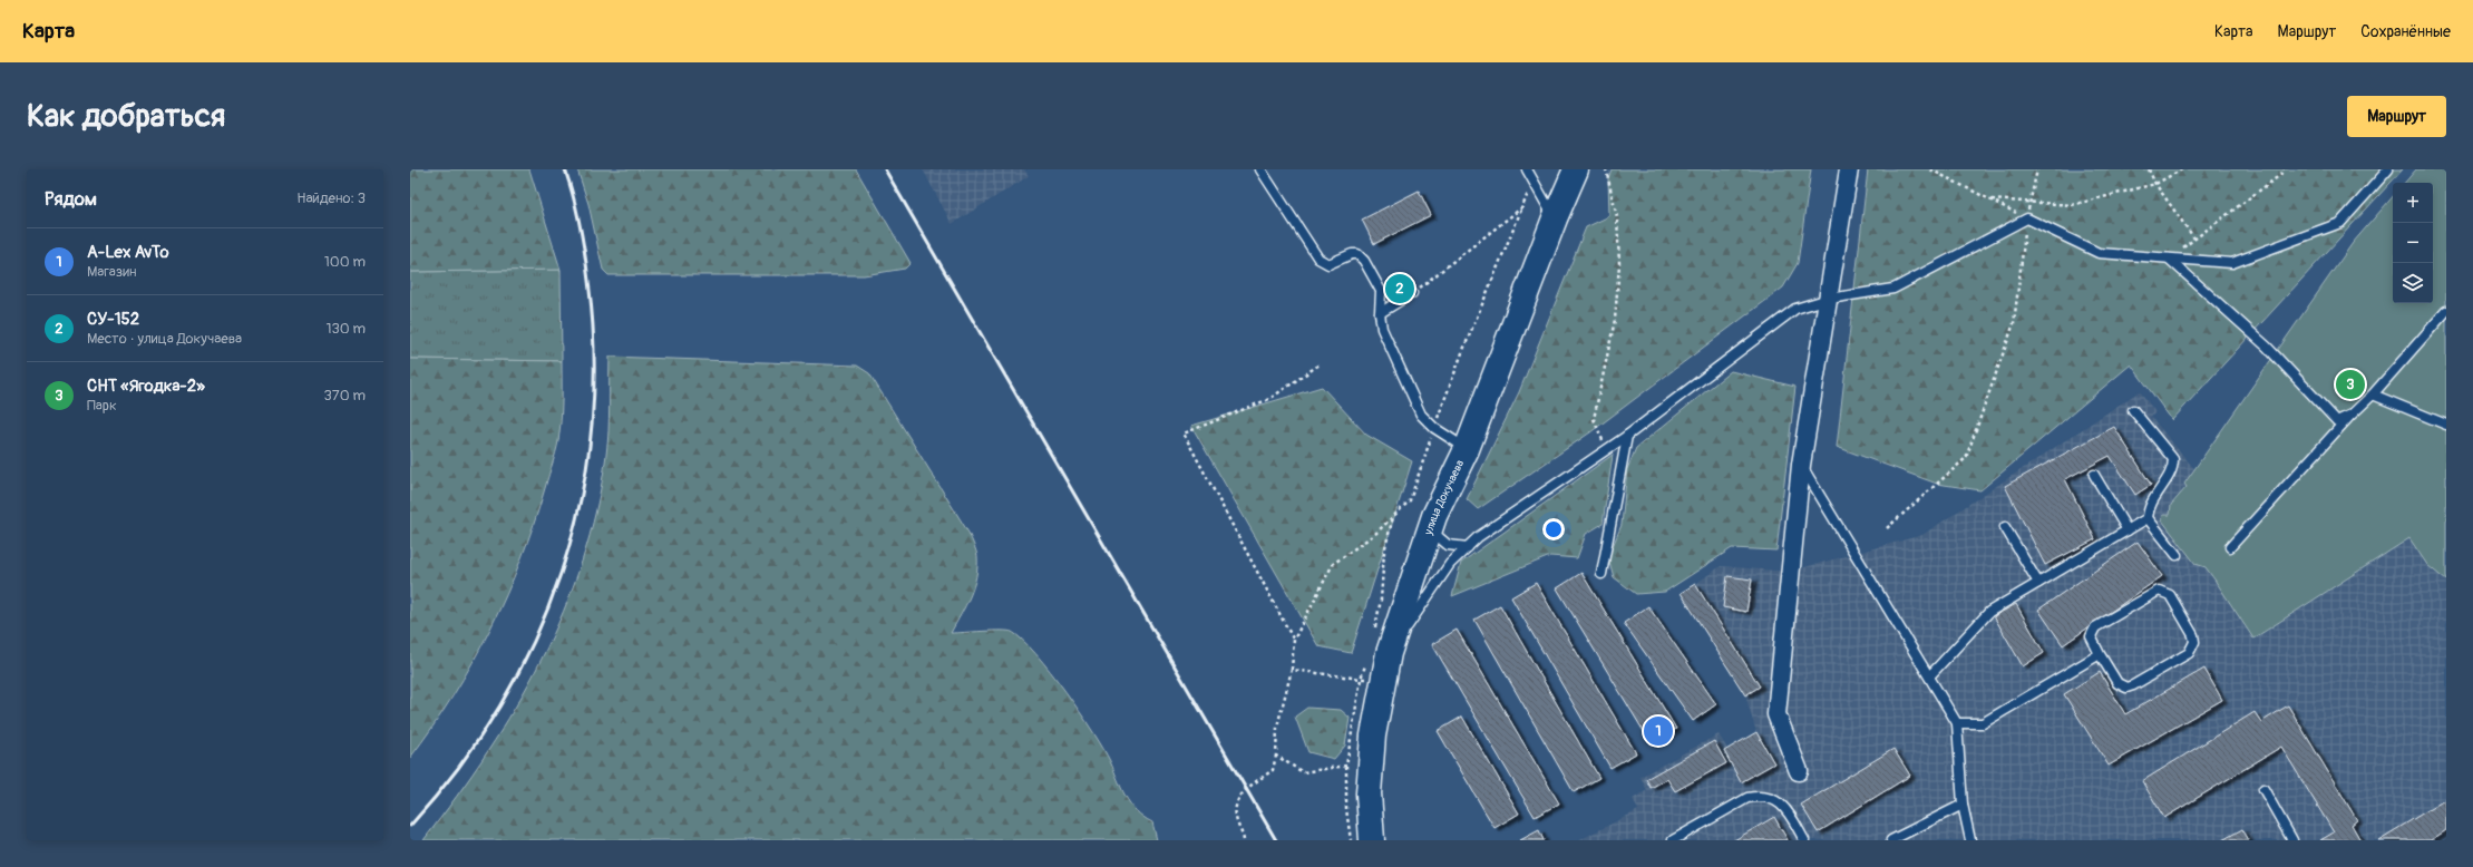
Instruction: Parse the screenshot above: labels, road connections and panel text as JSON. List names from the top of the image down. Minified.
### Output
{"streets":{"main road":["улица Докучаева"]},"page":{"header":"Карта","nav":["Карта","Маршрут","Сохранённые"],"buttons":"Маршрут","title":"Как добраться","heading":["Рядом","Найдено: 3"],"map_buttons":["+","−"],"list":[{"mark":"1","name":"A-Lex AvTo","note":"Магазин","value":"100 m"},{"mark":"2","name":"СУ-152","note":"Место · улица Докучаева","value":"130 m"},{"mark":"3","name":"СНТ «Ягодка-2»","note":"Парк","value":"370 m"}],"pins":["2","3","1"]}}
